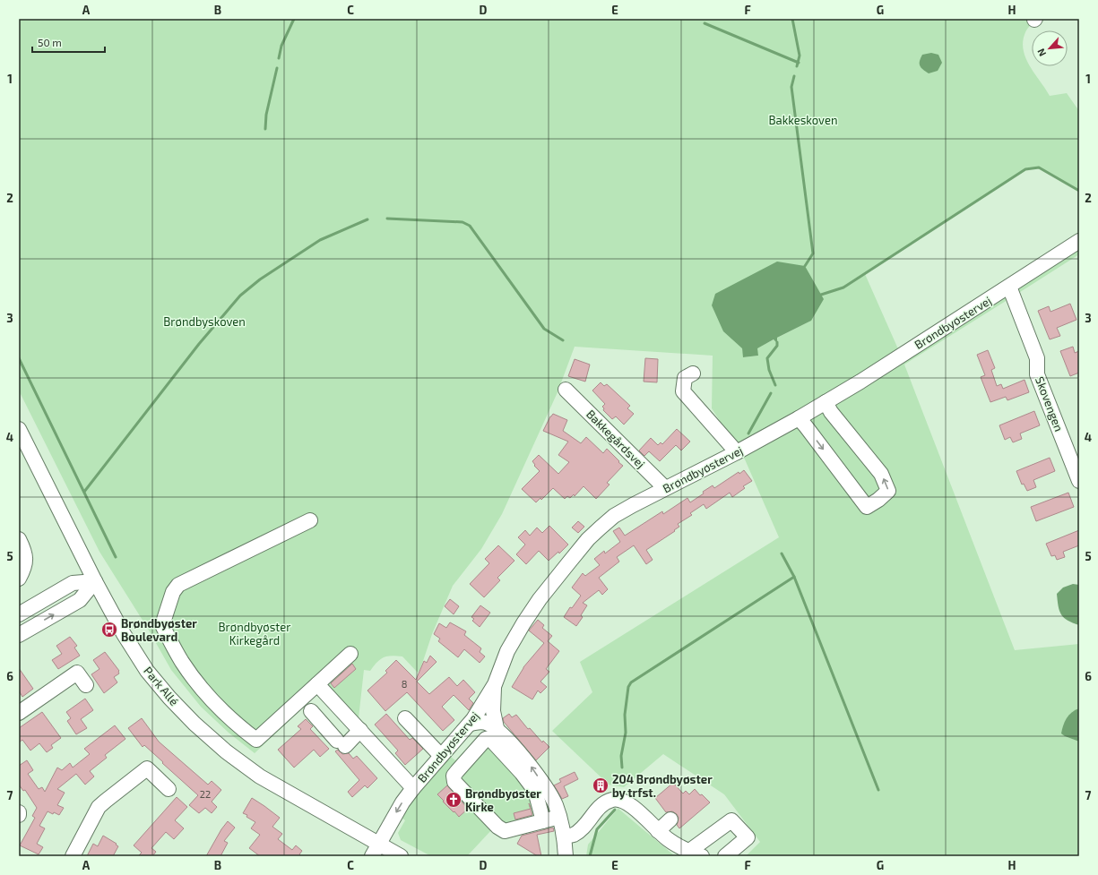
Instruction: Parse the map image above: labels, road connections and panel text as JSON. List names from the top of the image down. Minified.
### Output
{"streets":{"street":["Brøndbyøstervej","Skovengen","Bakkegårdsvej","Park Allé"]},"crossings":[["Brøndbyøstervej","Skovengen"],["Brøndbyøstervej","Bakkegårdsvej"],["Brøndbyøstervej","Park Allé"]],"parks":["Bakkeskoven","Brøndbyskoven","Brøndbyøster Kirkegård"],"places":{"bus stop":["Brøndbyøster Boulevard"],"building":["204 Brøndbyøster by trfst."],"church":["Brøndbyøster Kirke"]},"house_numbers":["8","22"],"scale_bar":"50 m","north":"bottom left","grid":{"columns":["A","B","C","D","E","F","G","H"],"rows":["1","2","3","4","5","6","7"]}}
